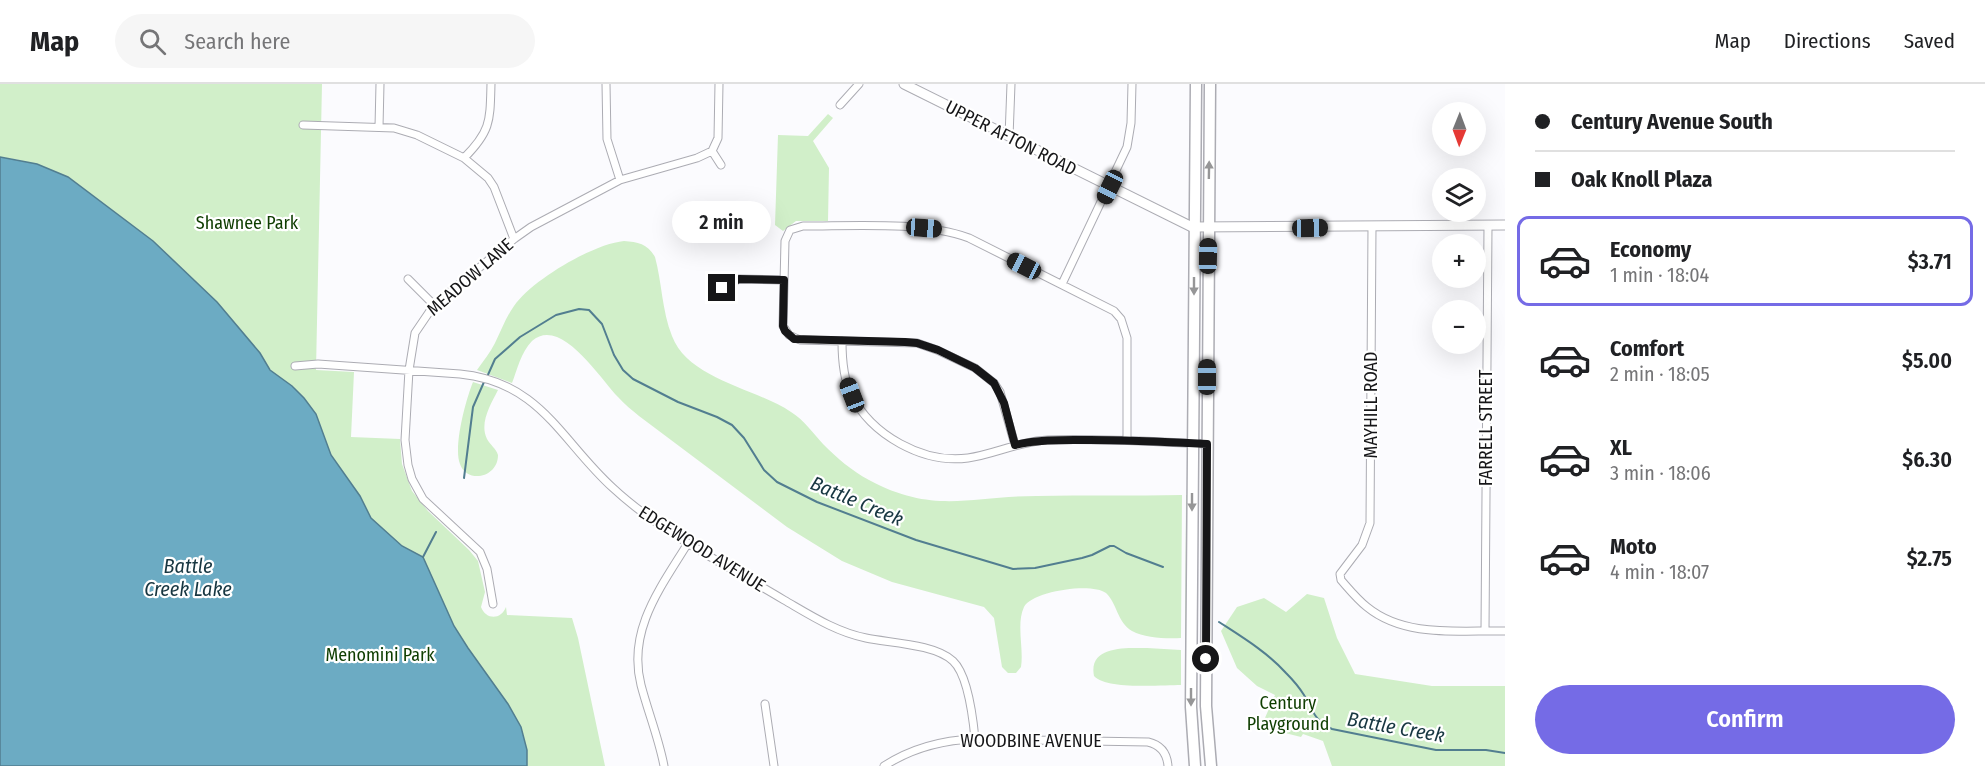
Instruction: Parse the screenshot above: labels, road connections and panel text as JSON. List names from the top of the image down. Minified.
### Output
{"streets":{"street":["UPPER AFTON ROAD","MEADOW LANE","MAYHILL ROAD","FARRELL STREET","EDGEWOOD AVENUE","WOODBINE AVENUE"]},"crossings":[["UPPER AFTON ROAD","MAYHILL ROAD"],["UPPER AFTON ROAD","FARRELL STREET"],["MEADOW LANE","EDGEWOOD AVENUE"],["MAYHILL ROAD","FARRELL STREET"],["EDGEWOOD AVENUE","WOODBINE AVENUE"]],"water":["Battle Creek","Battle Creek Lake"],"parks":["Shawnee Park","Menomini Park","Century Playground"],"north":"bottom","page":{"header":"Map","search":"Search here","nav":["Map","Directions","Saved"],"banner":["Century Avenue South","Oak Knoll Plaza"],"map_buttons":["+","−"],"bubble":"2 min","list":[{"name":"Economy","note":"1 min · 18:04","value":"$3.71"},{"name":"Comfort","note":"2 min · 18:05","value":"$5.00"},{"name":"XL","note":"3 min · 18:06","value":"$6.30"},{"name":"Moto","note":"4 min · 18:07","value":"$2.75"}],"buttons":"Confirm"}}
